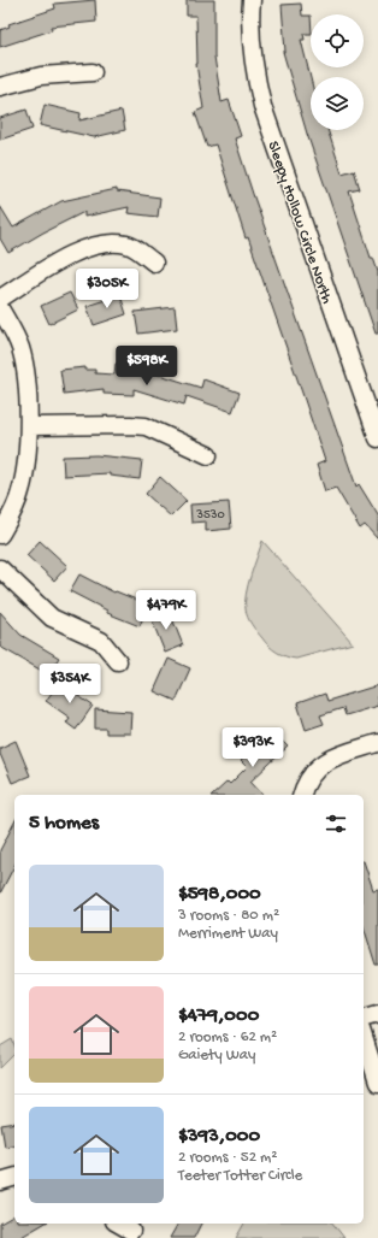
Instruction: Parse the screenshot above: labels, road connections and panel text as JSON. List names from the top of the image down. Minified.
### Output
{"streets":{"street":["Sleepy Hollow Circle North"]},"house_numbers":["3530"],"page":{"price":["$305K","$598K","$479K","$354K","$393K"],"heading":"5 homes","list":[{"name":"$598,000","note":"3 rooms · 80 m² · Merriment Way"},{"name":"$479,000","note":"2 rooms · 62 m² · Gaiety Way"},{"name":"$393,000","note":"2 rooms · 52 m² · Teeter Totter Circle"}]}}
